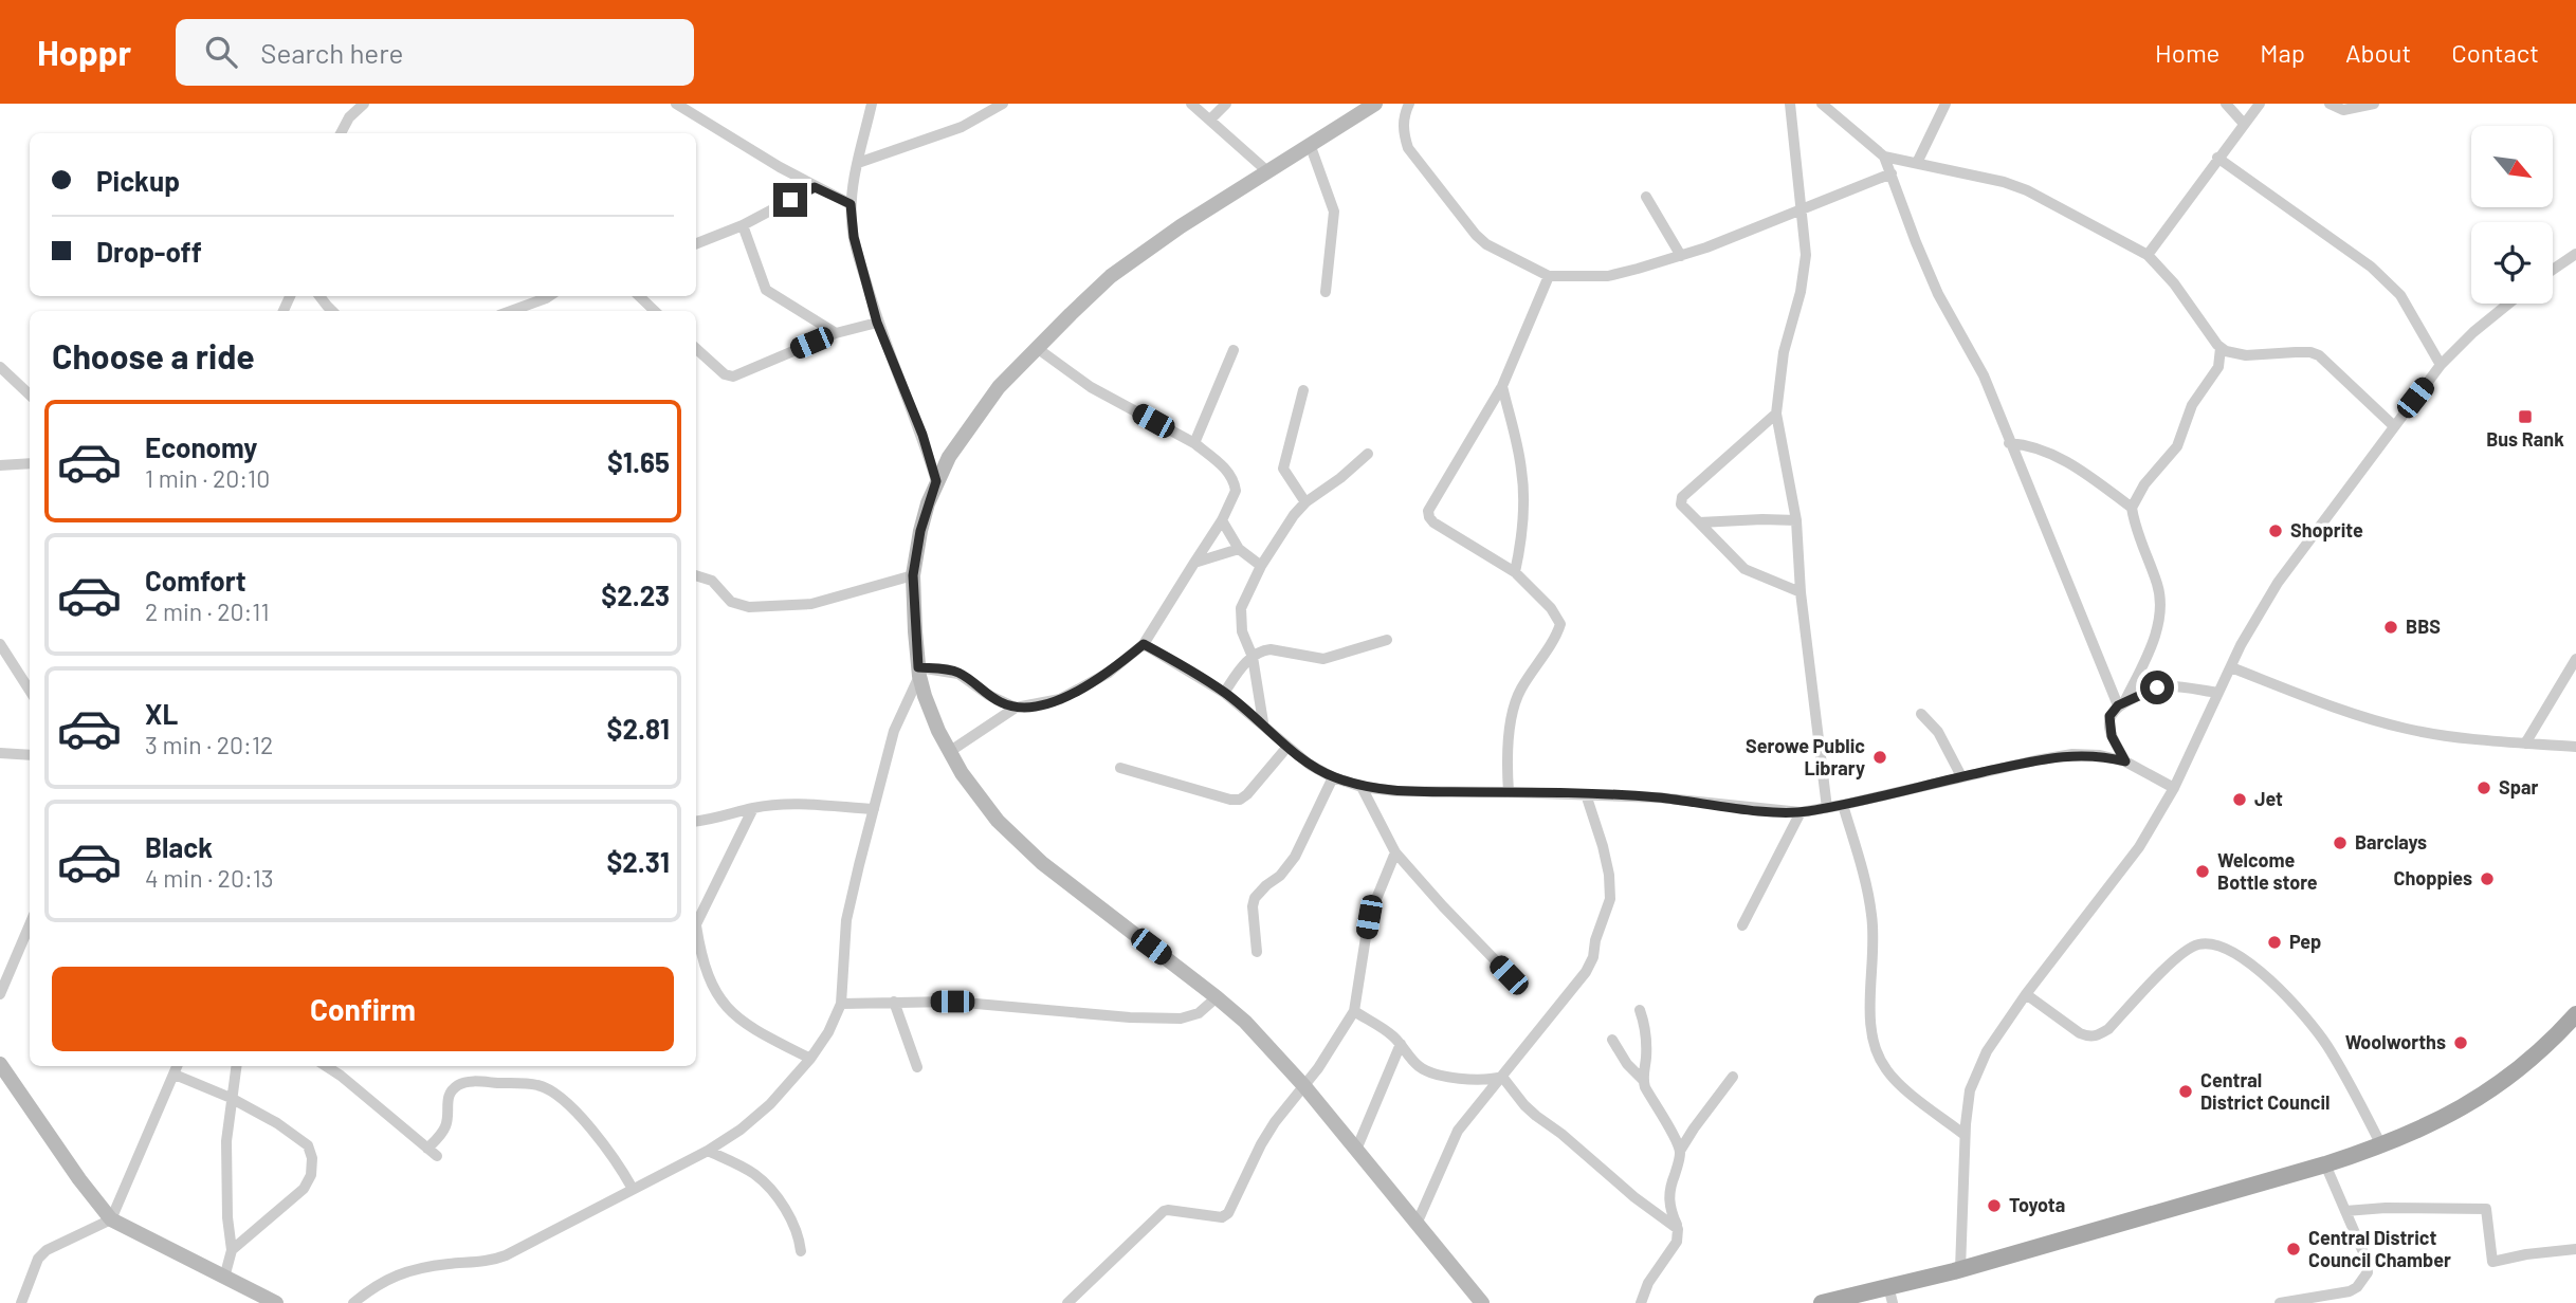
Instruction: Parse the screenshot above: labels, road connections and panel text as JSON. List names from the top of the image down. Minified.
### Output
{"places":{"transit":["Bus Rank"],"other":["Shoprite","BBS","Serowe Public Library","Spar","Jet","Barclays","Welcome Bottle store","Choppies","Pep","Woolworths","Central District Council","Toyota","Central District Council Chamber"]},"north":"bottom right","page":{"header":"Hoppr","search":"Search here","nav":["Home","Map","About","Contact"],"banner":["Pickup","Drop-off"],"heading":"Choose a ride","list":[{"name":"Economy","note":"1 min · 20:10","value":"$1.65"},{"name":"Comfort","note":"2 min · 20:11","value":"$2.23"},{"name":"XL","note":"3 min · 20:12","value":"$2.81"},{"name":"Black","note":"4 min · 20:13","value":"$2.31"}],"buttons":"Confirm"}}
